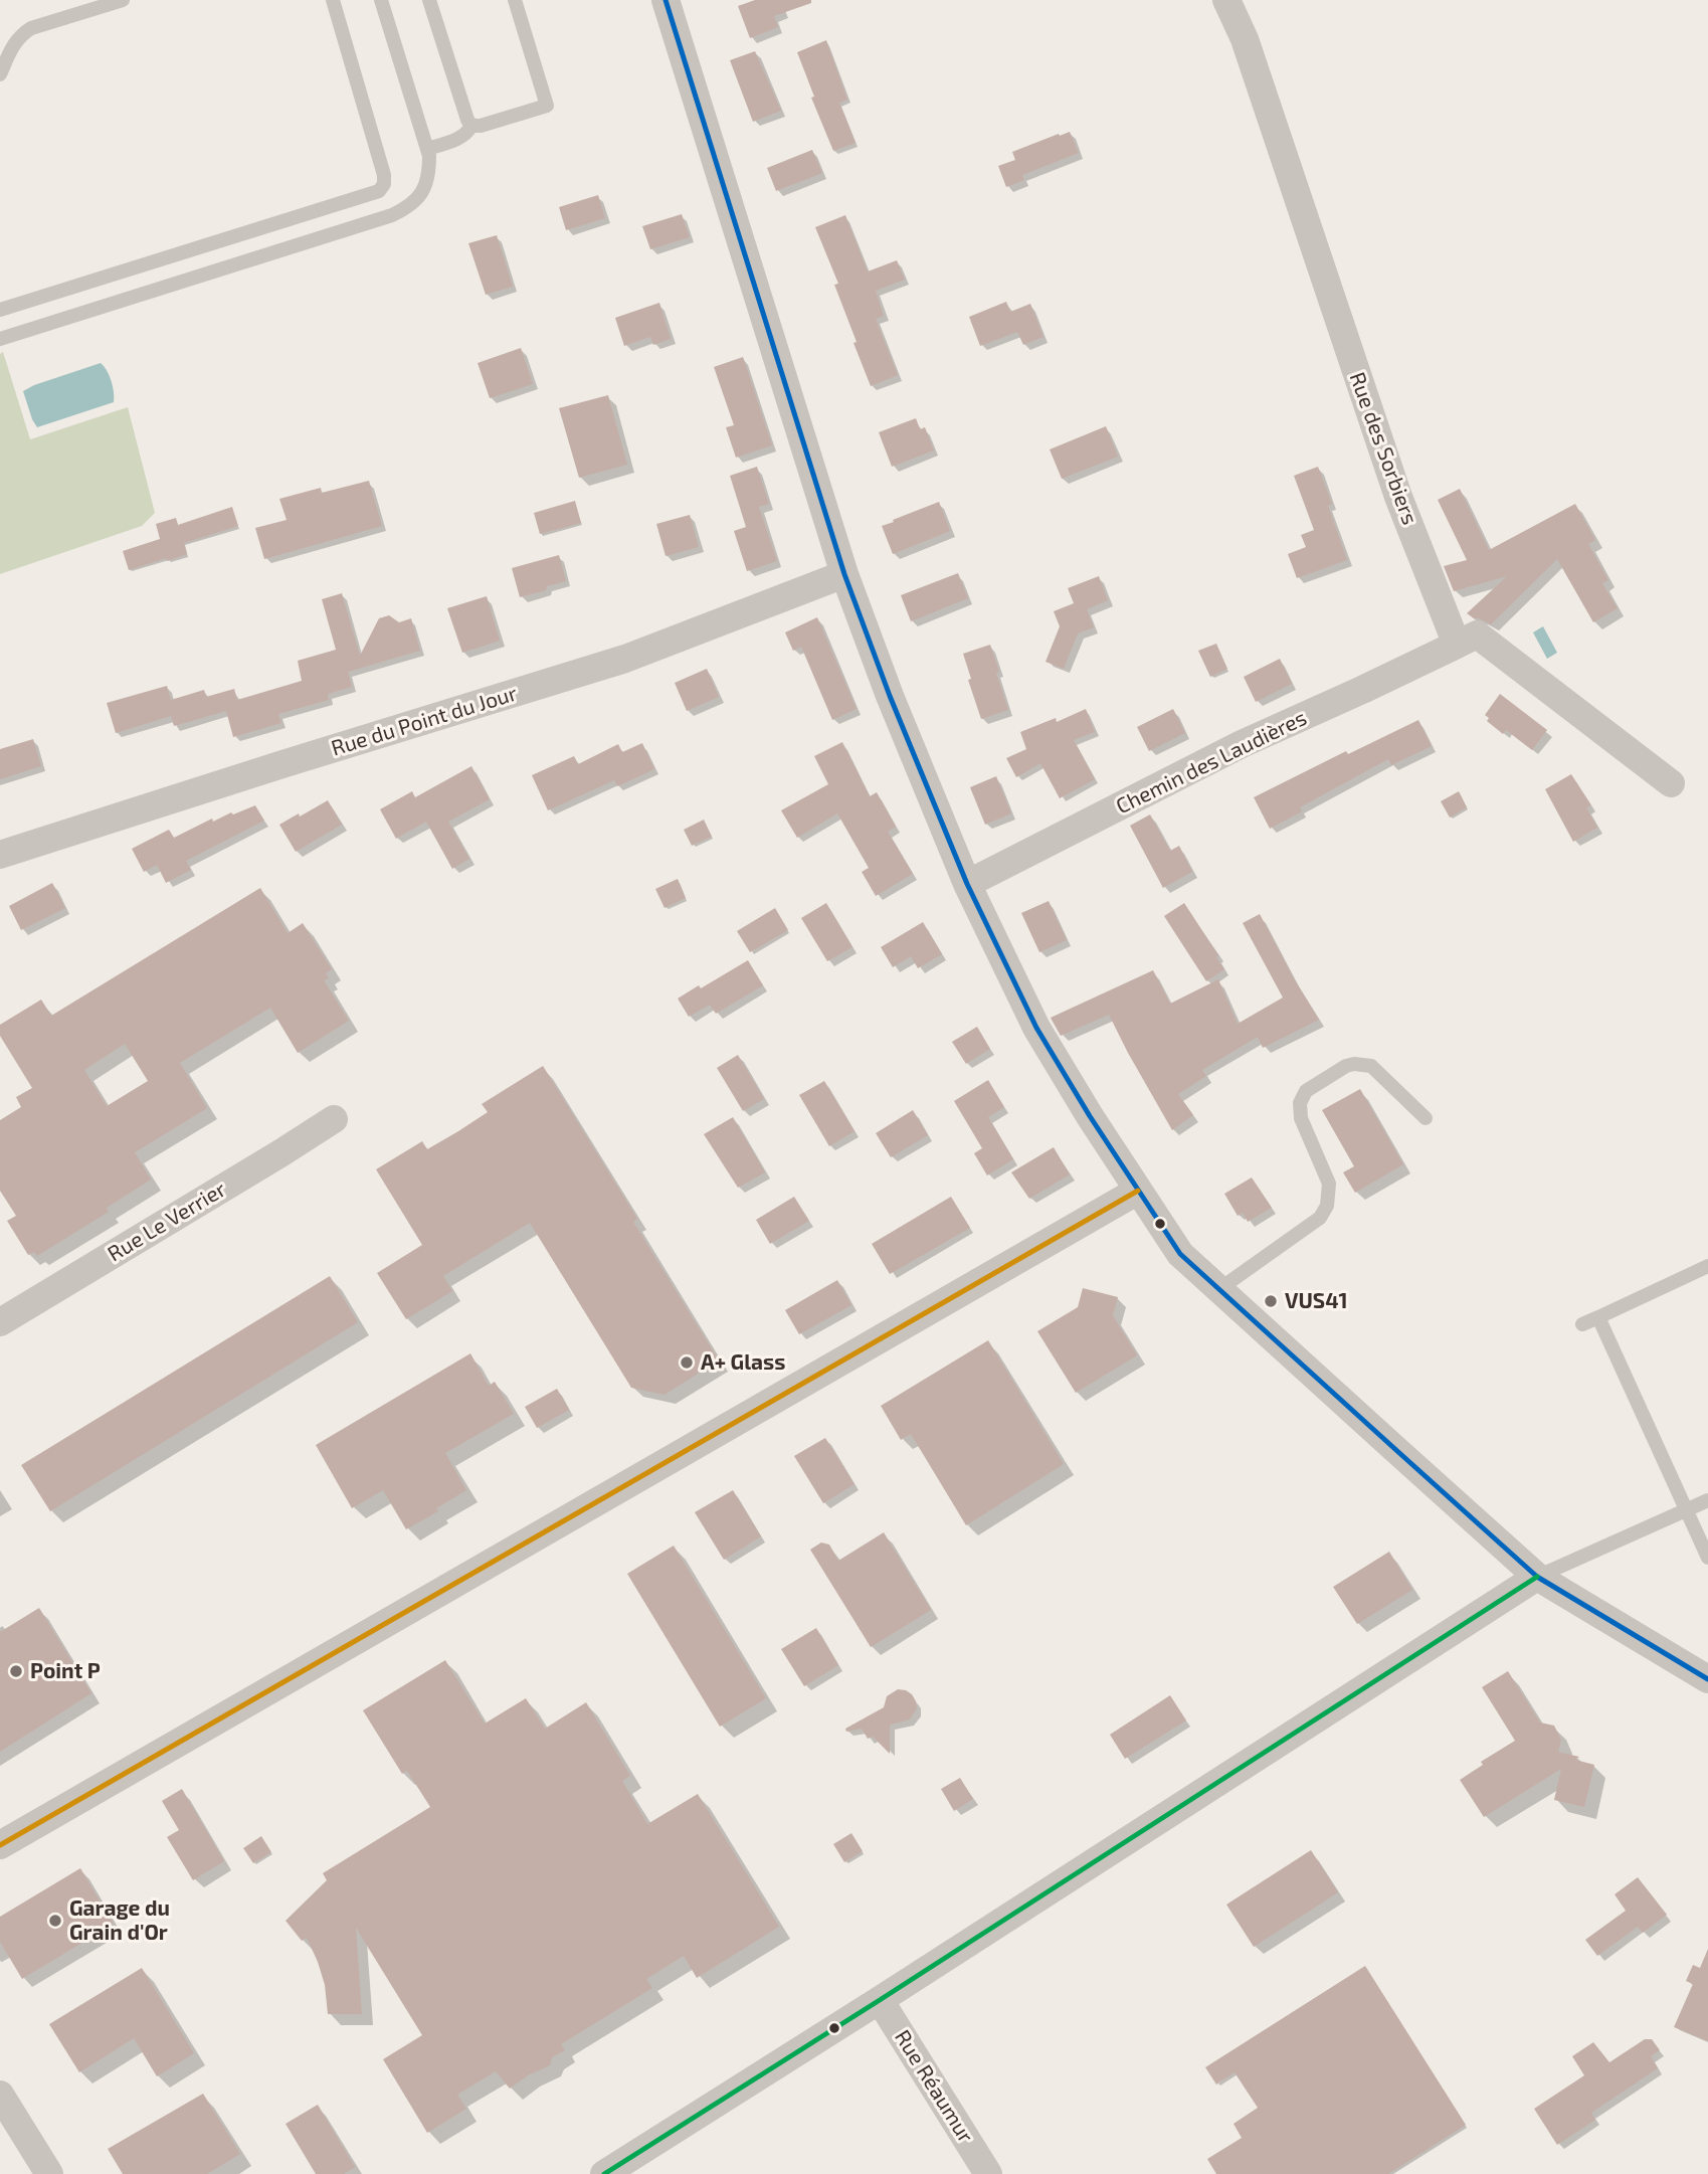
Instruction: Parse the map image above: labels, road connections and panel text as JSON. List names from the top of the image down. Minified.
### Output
{"streets":{"street":["Rue des Sorbiers","Rue du Point du Jour","Chemin des Laudières","Rue Le Verrier","Rue Réaumur"]},"crossings":[["Rue des Sorbiers","Chemin des Laudières"]],"places":["VUS41","A+ Glass","Point P","Garage du Grain d'Or"]}
